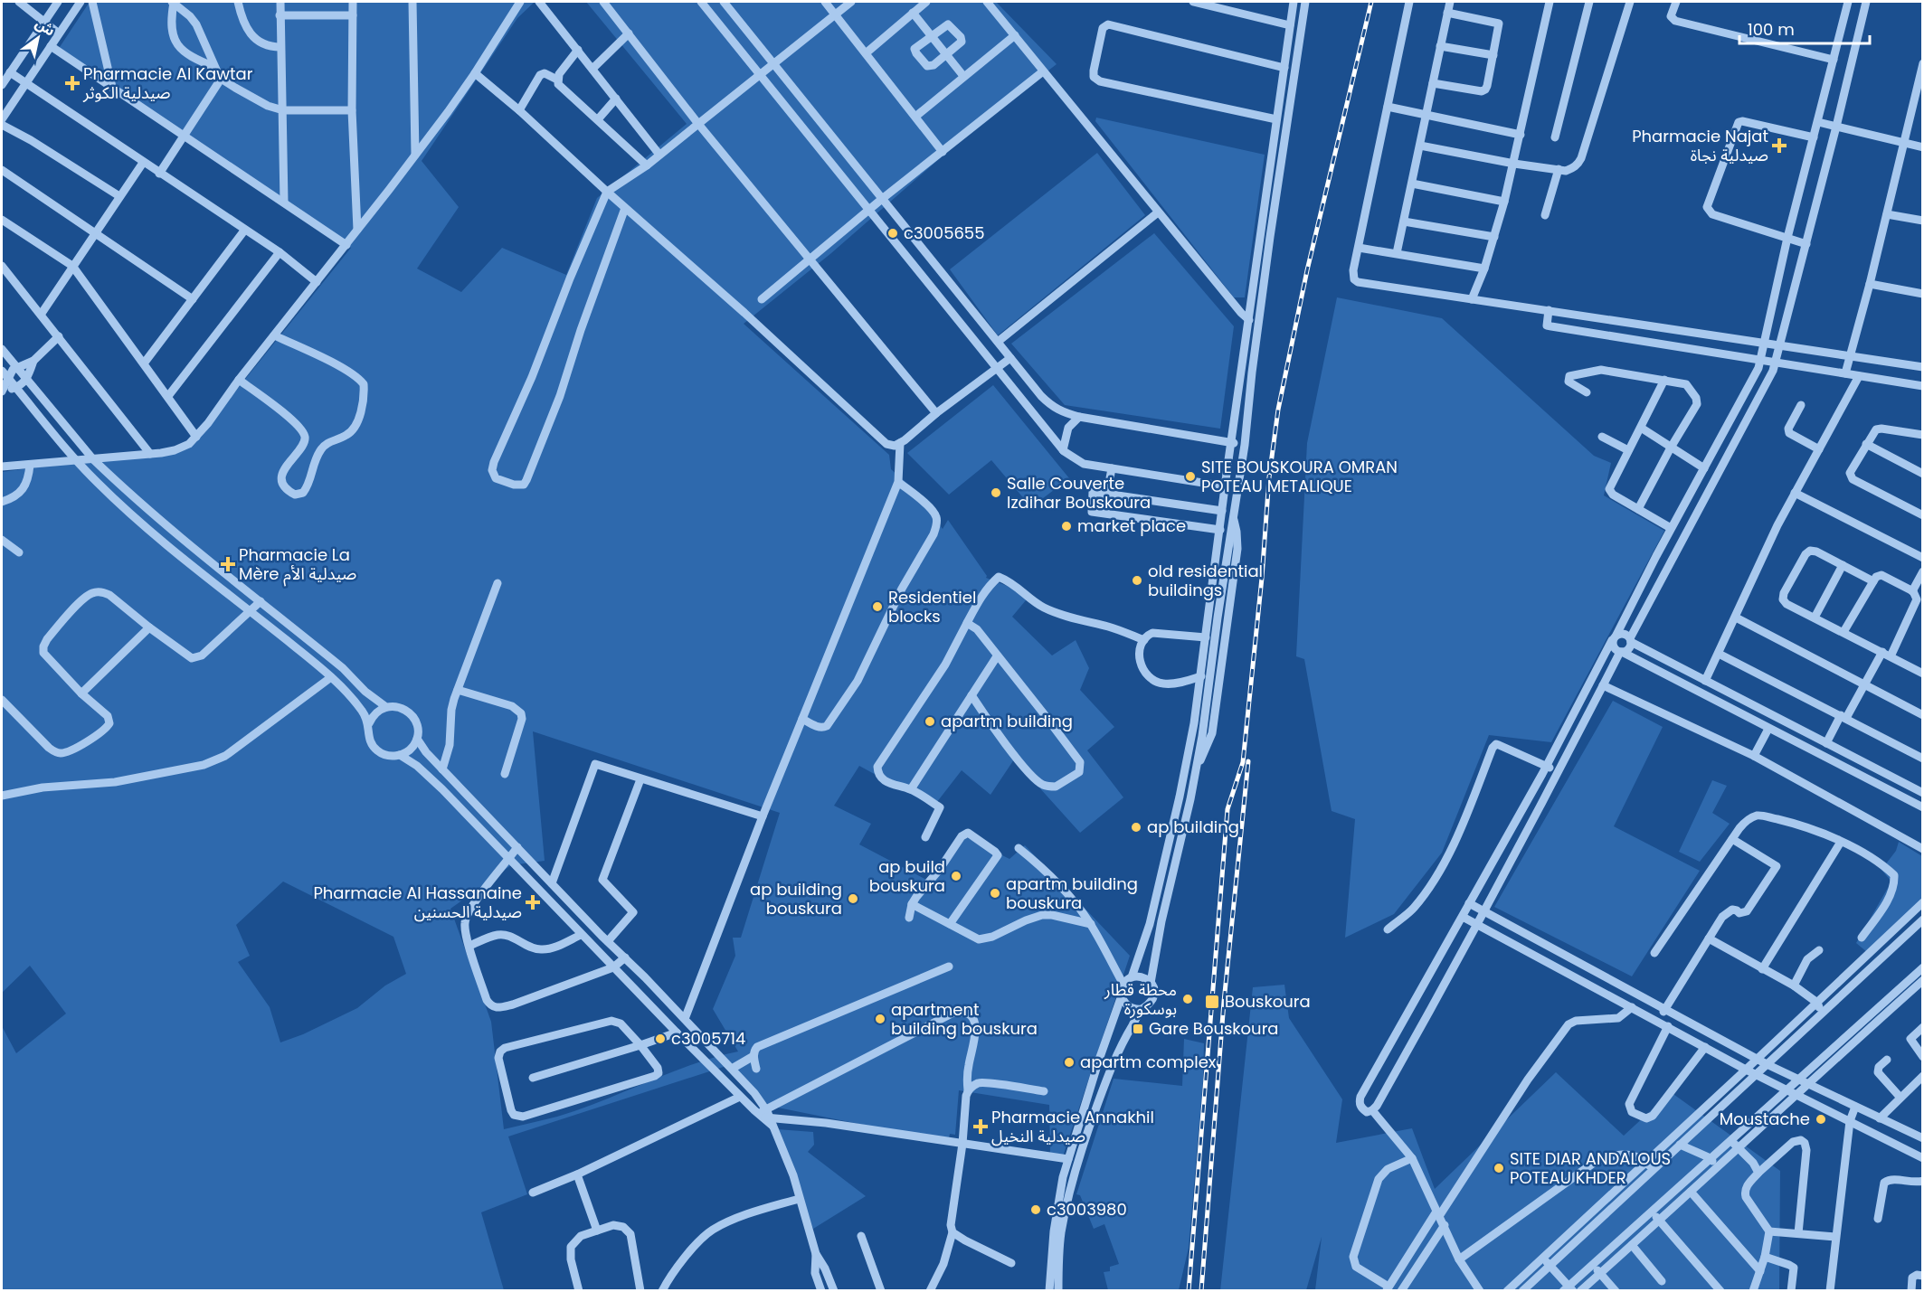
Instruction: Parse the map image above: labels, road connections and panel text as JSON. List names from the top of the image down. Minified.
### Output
{"places":{"health":["Pharmacie Al Kawtar صيدلية الكوثر","Pharmacie Najat صيدلية نجاة","Pharmacie La Mère صيدلية الأم","Pharmacie Al Hassanaine صيدلية الحسنين","Pharmacie Annakhil صيدلية النخيل"],"other":["c3005655","SITE BOUSKOURA OMRAN POTEAU METALIQUE","Salle Couverte Izdihar Bouskoura","market place","old residential buildings","Residentiel blocks","apartm building","ap building","ap build bouskura","apartm building bouskura","ap building bouskura","محطة قطار بوسكورة","apartment building bouskura","c3005714","apartm complex","Moustache","SITE DIAR ANDALOUS POTEAU KHDER","c3003980"],"transit":["Bouskoura","Gare Bouskoura"]},"scale_bar":"100 m","north":"top right"}
